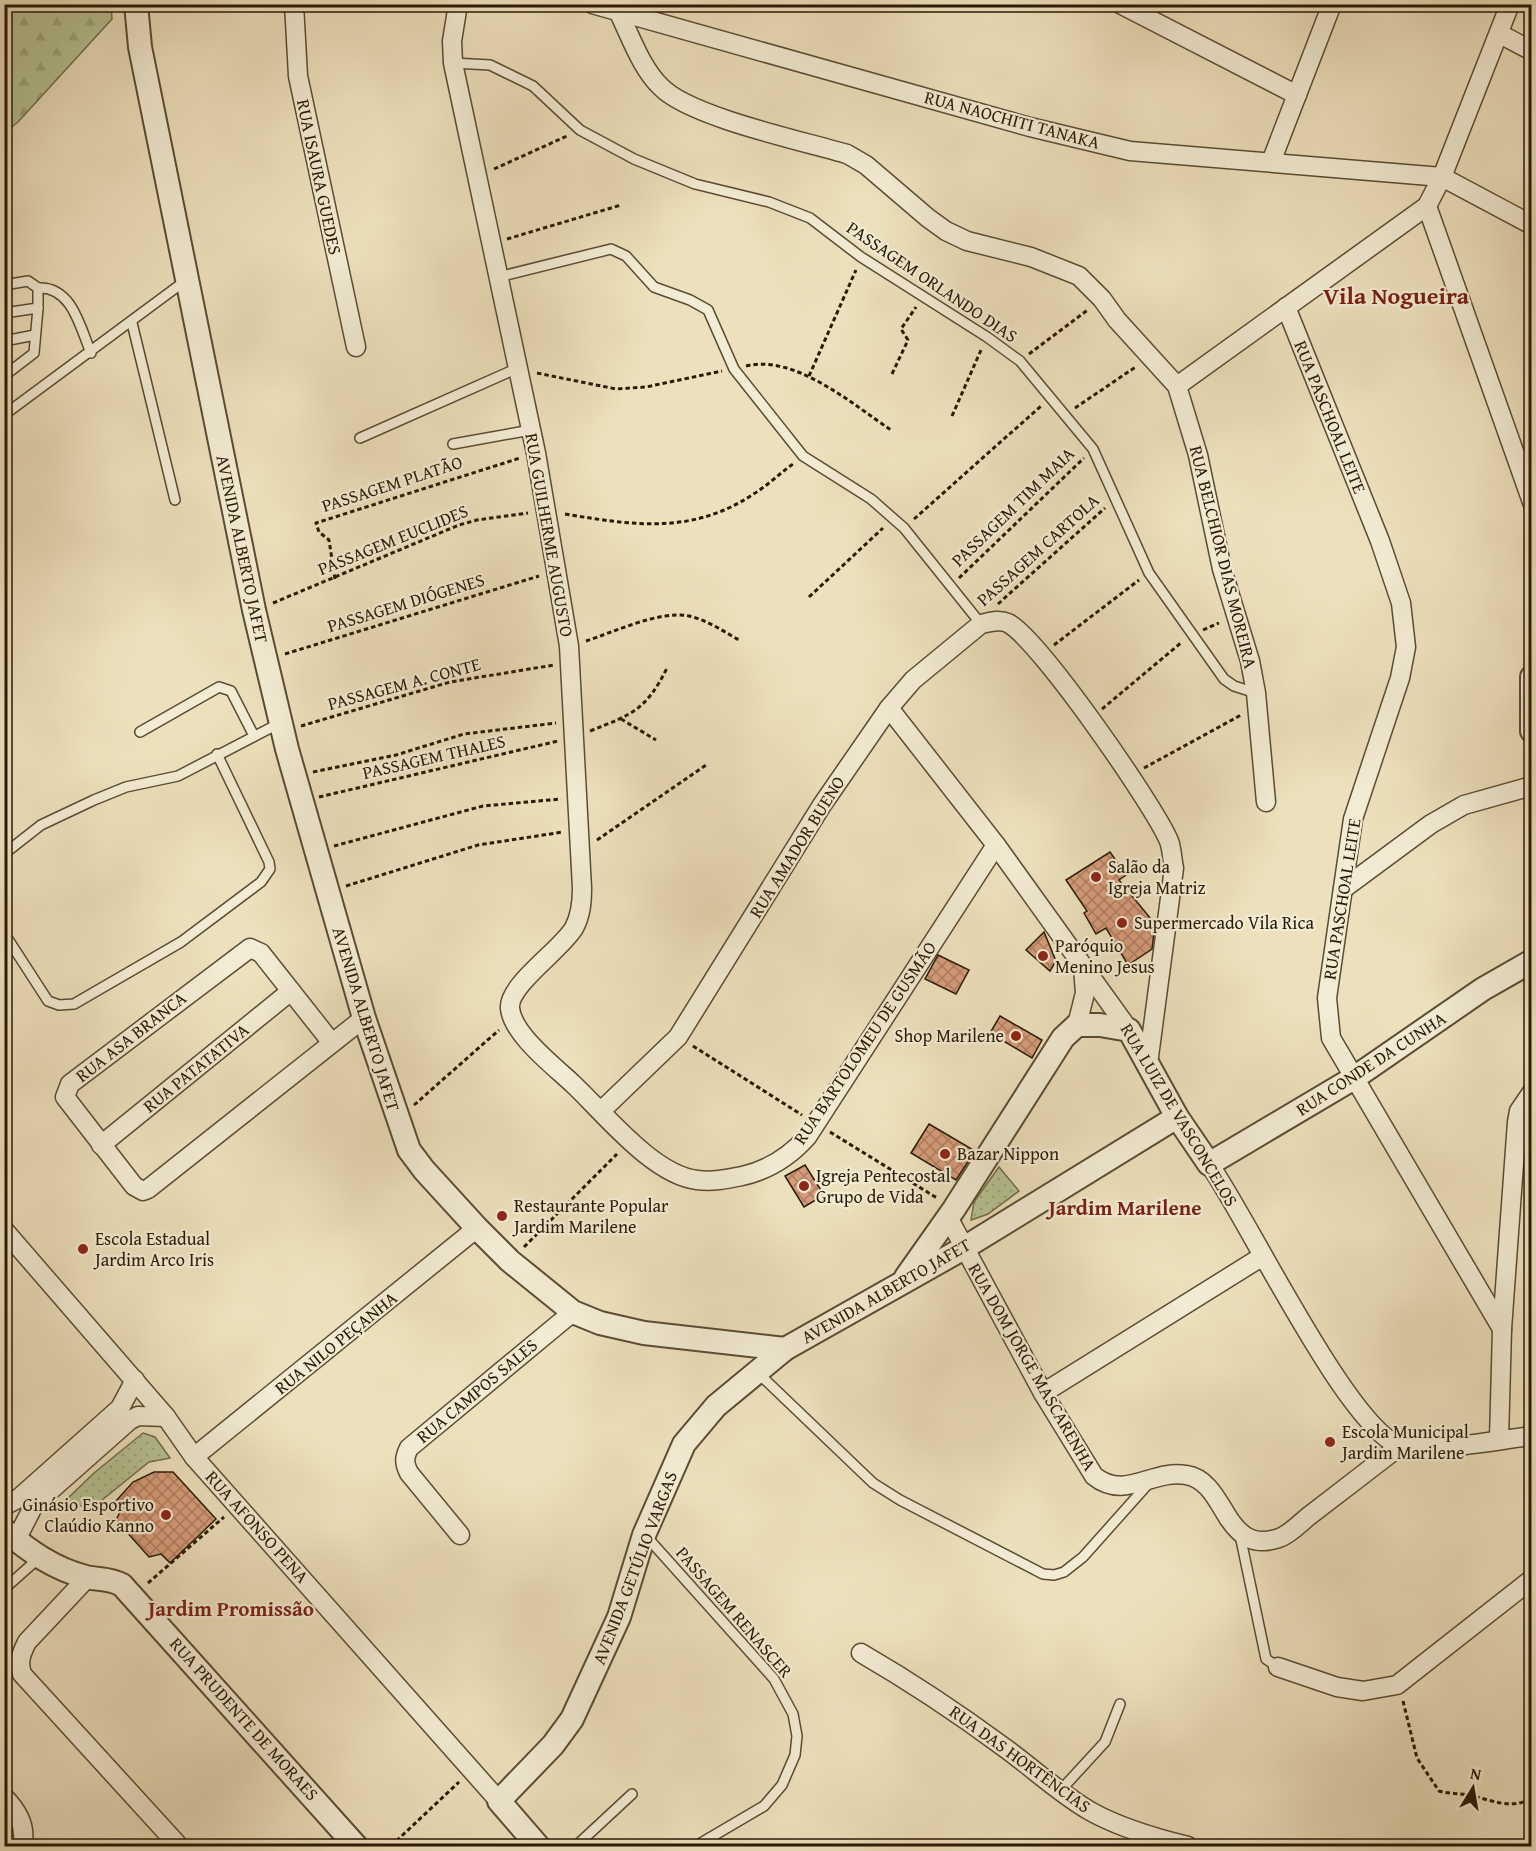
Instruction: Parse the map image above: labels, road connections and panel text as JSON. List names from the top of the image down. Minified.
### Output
{"streets":{"street":["RUA NAOCHITI TANAKA","RUA ISAURA GUEDES","RUA PASCHOAL LEITE","RUA GUILHERME AUGUSTO","AVENIDA ALBERTO JAFET","RUA BELCHIOR DIAS MOREIRA","RUA AMADOR BUENO","RUA ASA BRANCA","RUA BARTOLOMEU DE GUSMÃO","RUA CONDE DA CUNHA","RUA PATATATIVA","RUA LUIZ DE VASCONCELOS","RUA NILO PEÇANHA","RUA DOM JORGE MASCARENHA","RUA CAMPOS SALES","RUA AFONSO PENA","AVENIDA GETÚLIO VARGAS","RUA PRUDENTE DE MORAES","RUA DAS HORTÊNCIAS"],"lane":["PASSAGEM ORLANDO DIAS","PASSAGEM RENASCER"],"path":["PASSAGEM PLATÃO","PASSAGEM TIM MAIA","PASSAGEM EUCLIDES","PASSAGEM CARTOLA","PASSAGEM DIÓGENES","PASSAGEM A. CONTE","PASSAGEM THALES"]},"crossings":[["PASSAGEM ORLANDO DIAS","PASSAGEM TIM MAIA"],["PASSAGEM ORLANDO DIAS","RUA GUILHERME AUGUSTO"],["PASSAGEM ORLANDO DIAS","PASSAGEM CARTOLA"],["PASSAGEM ORLANDO DIAS","RUA BELCHIOR DIAS MOREIRA"],["RUA PASCHOAL LEITE","RUA CONDE DA CUNHA"],["PASSAGEM PLATÃO","RUA GUILHERME AUGUSTO"],["PASSAGEM PLATÃO","PASSAGEM EUCLIDES"],["RUA GUILHERME AUGUSTO","PASSAGEM EUCLIDES"],["RUA GUILHERME AUGUSTO","PASSAGEM DIÓGENES"],["RUA GUILHERME AUGUSTO","PASSAGEM A. CONTE"],["RUA GUILHERME AUGUSTO","PASSAGEM THALES"],["RUA GUILHERME AUGUSTO","RUA BARTOLOMEU DE GUSMÃO"],["PASSAGEM EUCLIDES","AVENIDA ALBERTO JAFET"],["AVENIDA ALBERTO JAFET","PASSAGEM DIÓGENES"],["AVENIDA ALBERTO JAFET","PASSAGEM A. CONTE"],["AVENIDA ALBERTO JAFET","PASSAGEM THALES"],["AVENIDA ALBERTO JAFET","RUA ASA BRANCA"],["AVENIDA ALBERTO JAFET","RUA LUIZ DE VASCONCELOS"],["AVENIDA ALBERTO JAFET","RUA NILO PEÇANHA"],["AVENIDA ALBERTO JAFET","RUA DOM JORGE MASCARENHA"],["AVENIDA ALBERTO JAFET","RUA CAMPOS SALES"],["AVENIDA ALBERTO JAFET","AVENIDA GETÚLIO VARGAS"],["PASSAGEM CARTOLA","RUA AMADOR BUENO"],["RUA AMADOR BUENO","RUA BARTOLOMEU DE GUSMÃO"],["RUA AMADOR BUENO","RUA LUIZ DE VASCONCELOS"],["RUA ASA BRANCA","RUA PATATATIVA"],["RUA BARTOLOMEU DE GUSMÃO","RUA LUIZ DE VASCONCELOS"],["RUA CONDE DA CUNHA","RUA LUIZ DE VASCONCELOS"],["RUA NILO PEÇANHA","RUA AFONSO PENA"],["RUA AFONSO PENA","AVENIDA GETÚLIO VARGAS"],["AVENIDA GETÚLIO VARGAS","PASSAGEM RENASCER"]],"districts":["Vila Nogueira","Jardim Marilene","Jardim Promissão"],"places":["Salão da Igreja Matriz","Supermercado Vila Rica","Paróquio Menino Jesus","Shop Marilene","Bazar Nippon","Igreja Pentecostal Grupo de Vida","Restaurante Popular Jardim Marilene","Escola Estadual Jardim Arco Iris","Escola Municipal Jardim Marilene","Ginásio Esportivo Claúdio Kanno"],"north":"top"}
